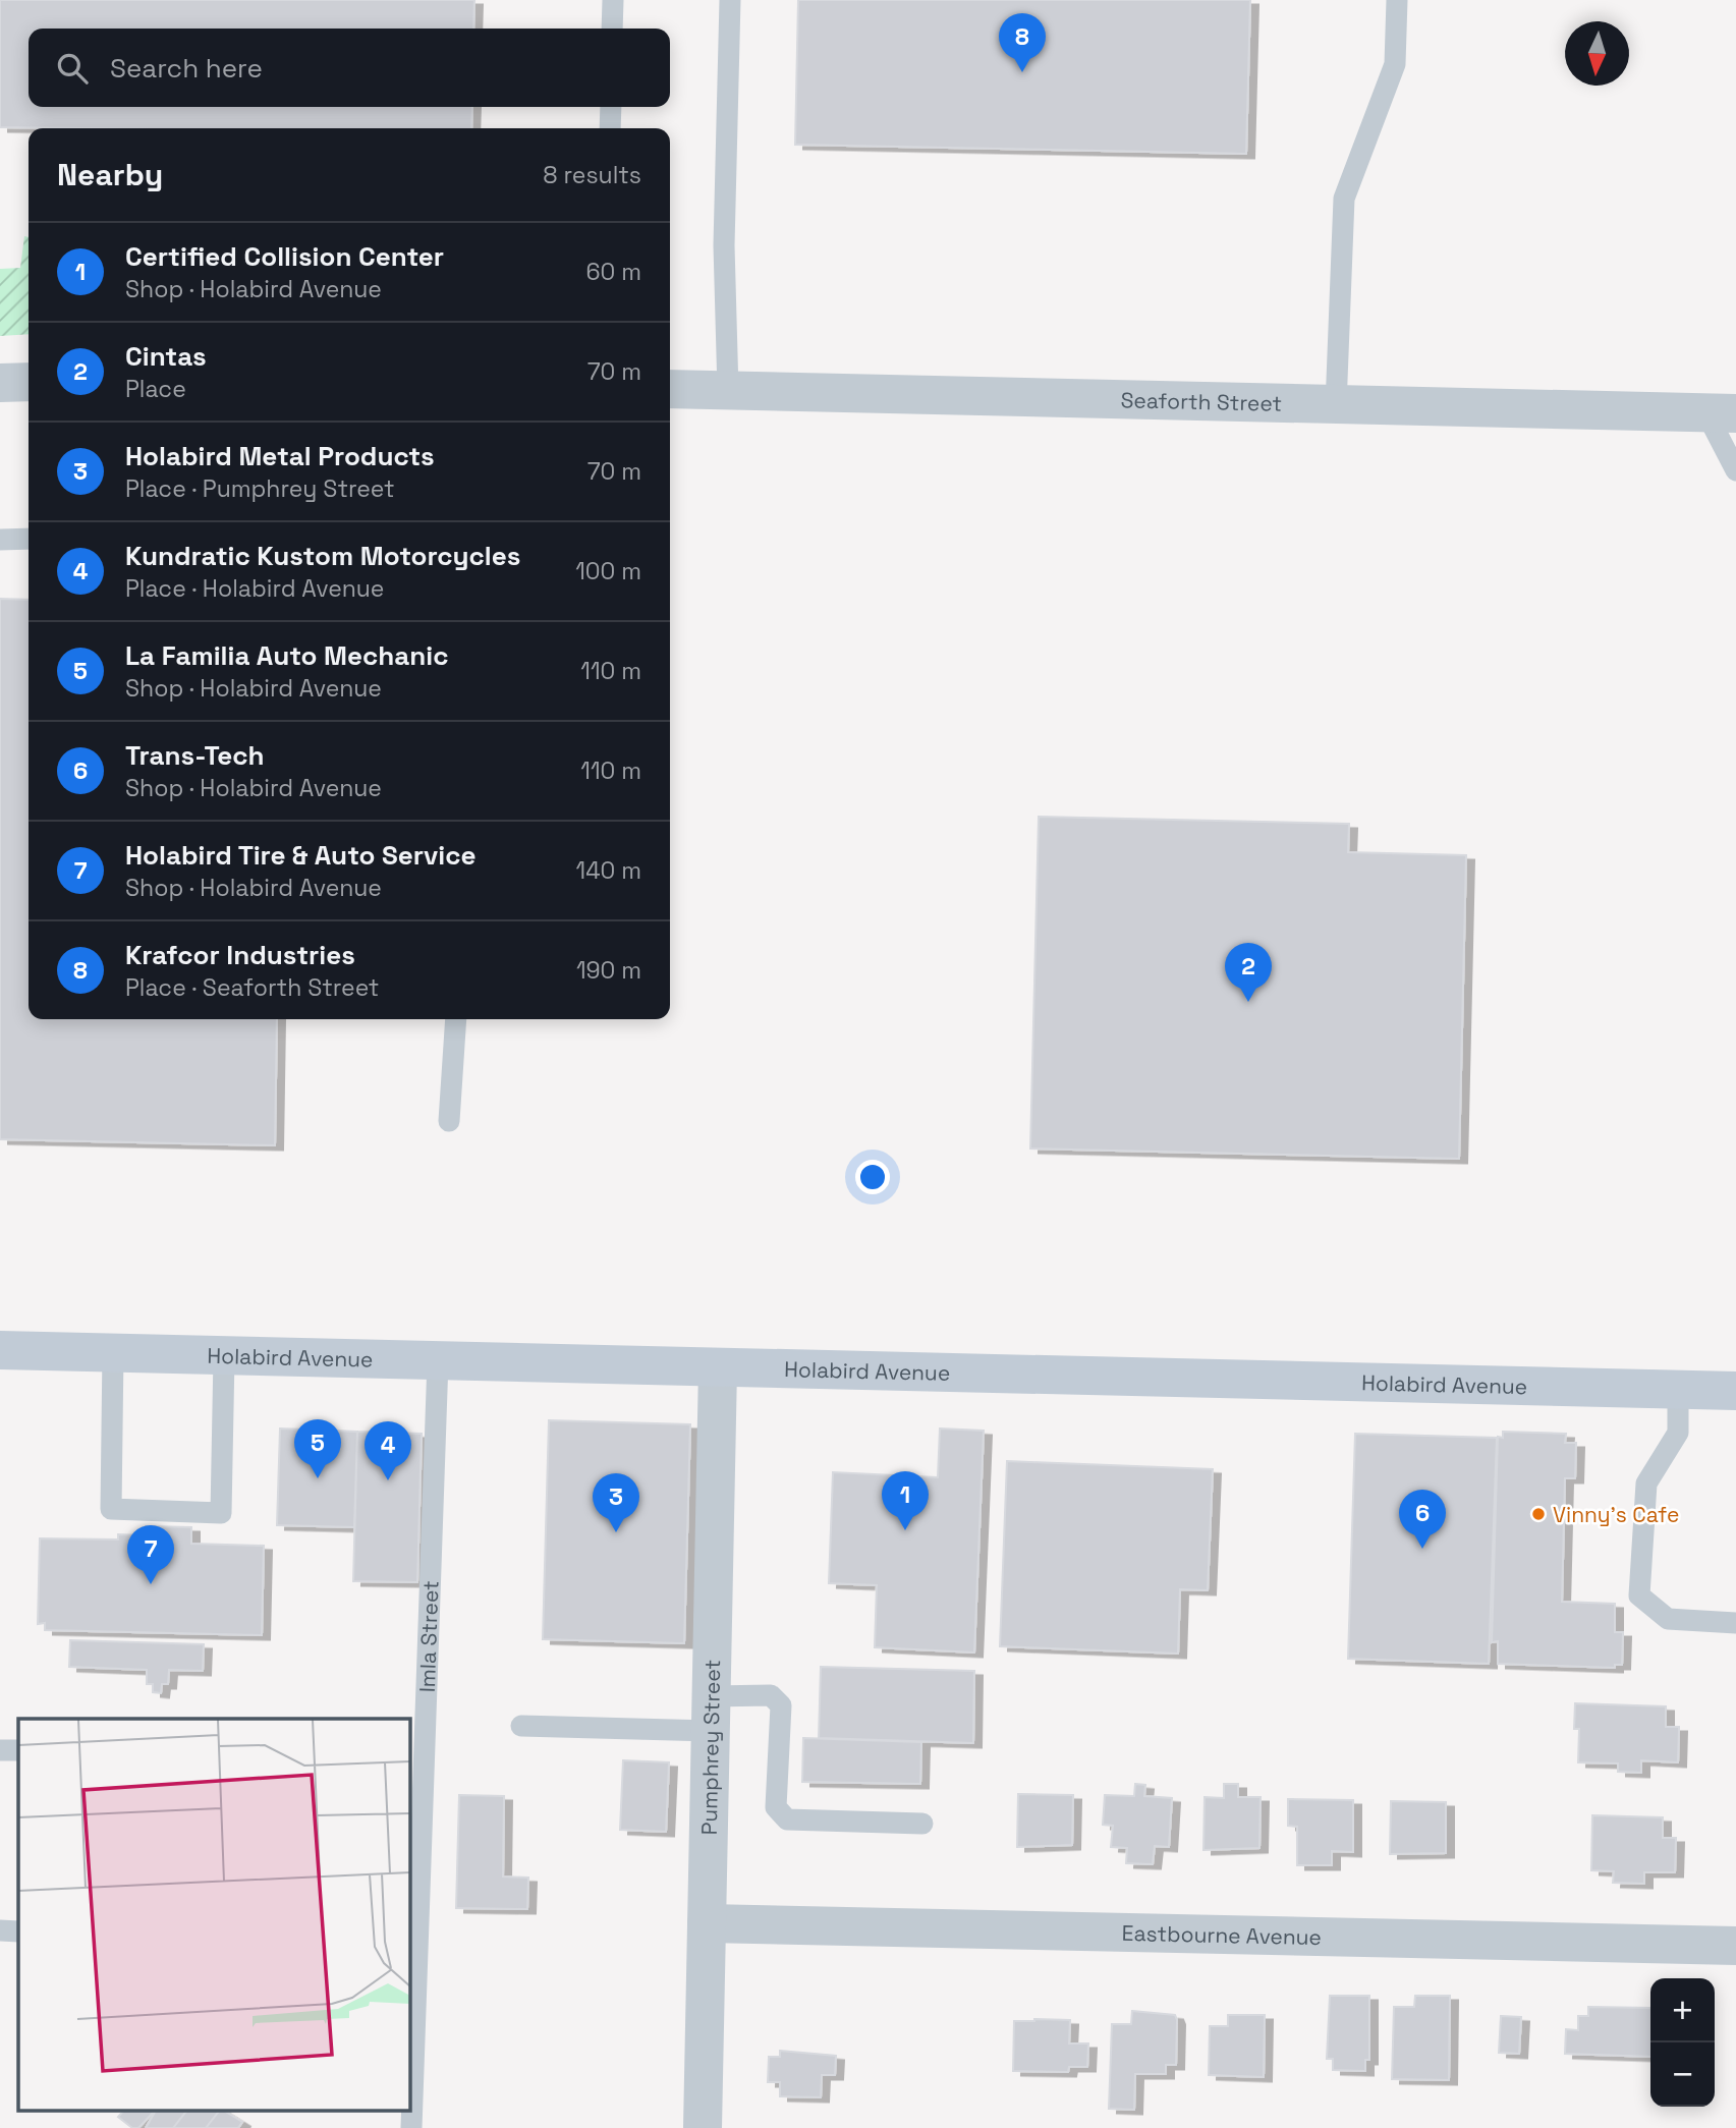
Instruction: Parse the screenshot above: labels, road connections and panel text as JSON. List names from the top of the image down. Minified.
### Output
{"streets":{"main road":["Holabird Avenue"],"street":["Seaforth Street","Pumphrey Street","Eastbourne Avenue"],"lane":["Imla Street"]},"crossings":[["Holabird Avenue","Imla Street"],["Holabird Avenue","Pumphrey Street"],["Pumphrey Street","Eastbourne Avenue"]],"places":["Vinny's Cafe"],"north":"bottom","page":{"pins":["8","2","5","4","1","3","6","7"],"search":"Search here","heading":["Nearby","8 results"],"list":[{"mark":"1","name":"Certified Collision Center","note":"Shop · Holabird Avenue","value":"60 m"},{"mark":"2","name":"Cintas","note":"Place","value":"70 m"},{"mark":"3","name":"Holabird Metal Products","note":"Place · Pumphrey Street","value":"70 m"},{"mark":"4","name":"Kundratic Kustom Motorcycles","note":"Place · Holabird Avenue","value":"100 m"},{"mark":"5","name":"La Familia Auto Mechanic","note":"Shop · Holabird Avenue","value":"110 m"},{"mark":"6","name":"Trans-Tech","note":"Shop · Holabird Avenue","value":"110 m"},{"mark":"7","name":"Holabird Tire & Auto Service","note":"Shop · Holabird Avenue","value":"140 m"},{"mark":"8","name":"Krafcor Industries","note":"Place · Seaforth Street","value":"190 m"}],"map_buttons":["+","−"]}}
